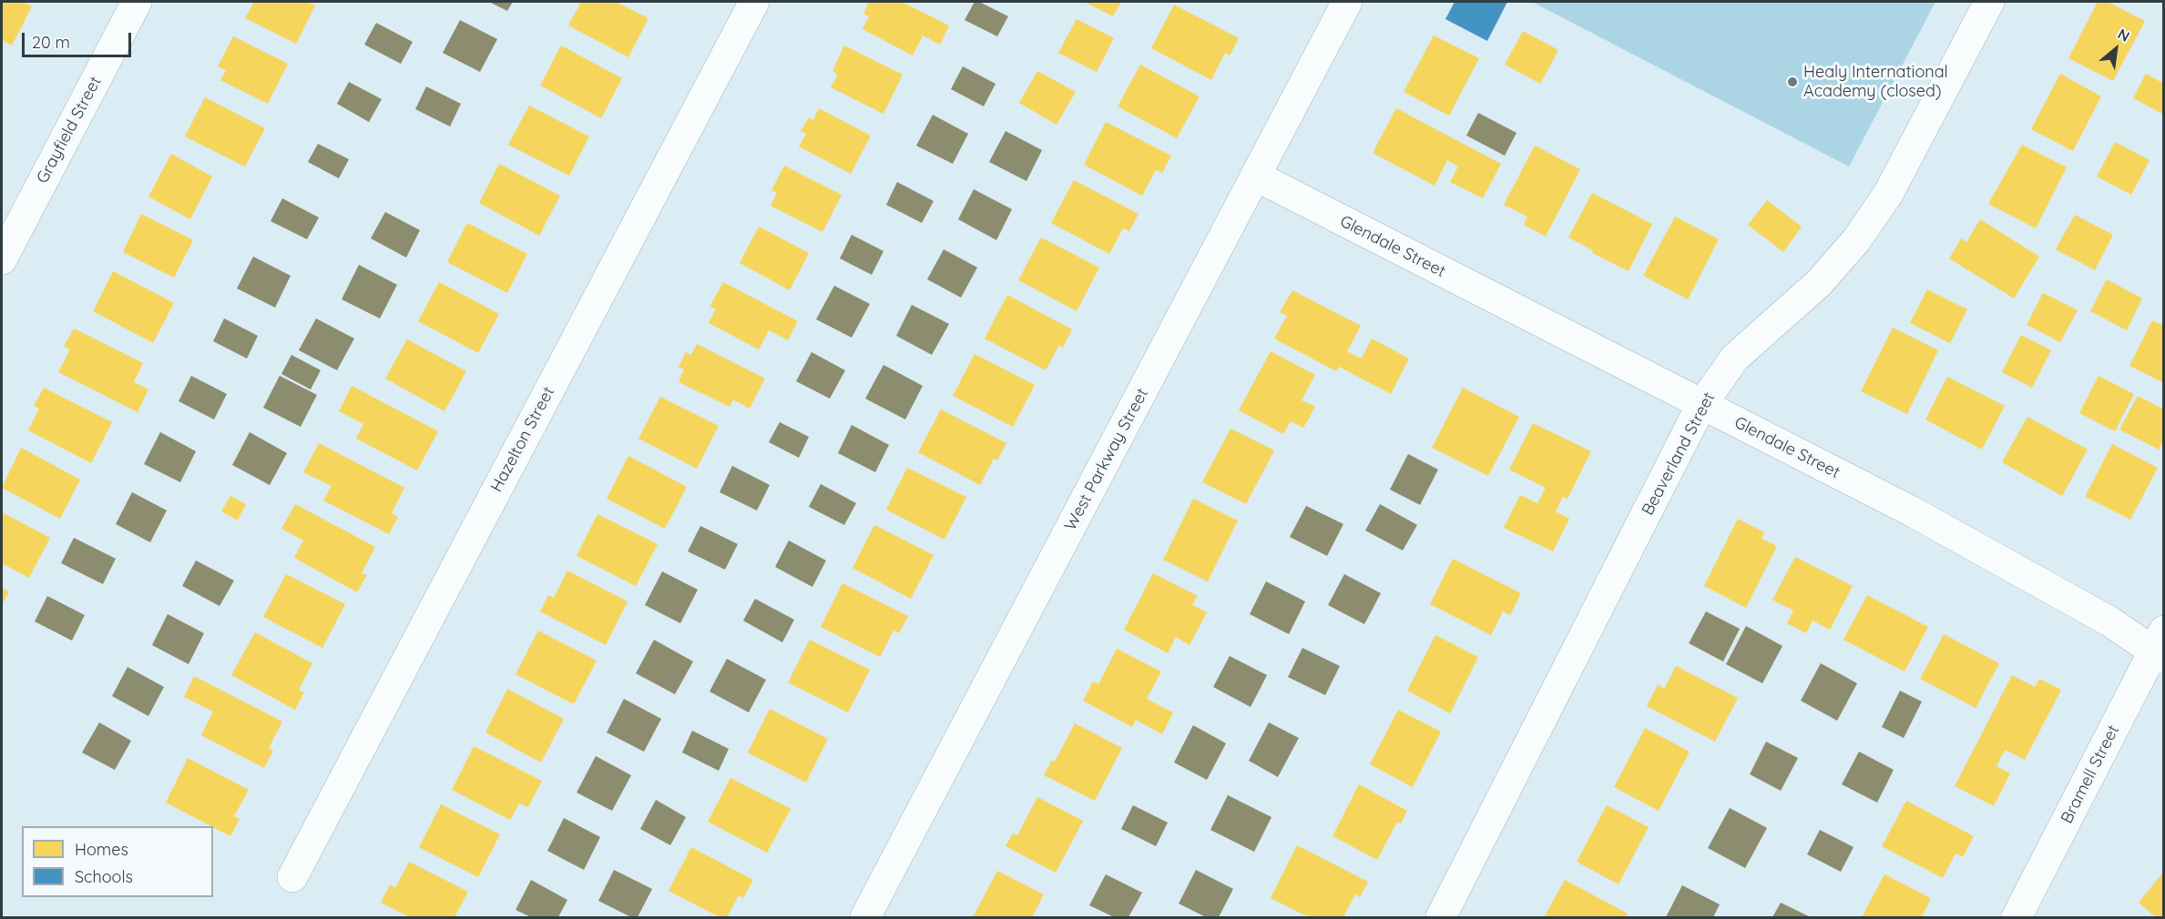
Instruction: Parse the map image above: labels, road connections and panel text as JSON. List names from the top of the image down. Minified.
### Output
{"streets":{"street":["Grayfield Street","Glendale Street","Hazelton Street","Beaverland Street","West Parkway Street","Bramell Street"]},"crossings":[["Glendale Street","Beaverland Street"],["Glendale Street","West Parkway Street"],["Glendale Street","Bramell Street"]],"places":["Healy International Academy (closed)"],"legend":["Homes","Schools"],"scale_bar":"20 m","north":"top right"}
